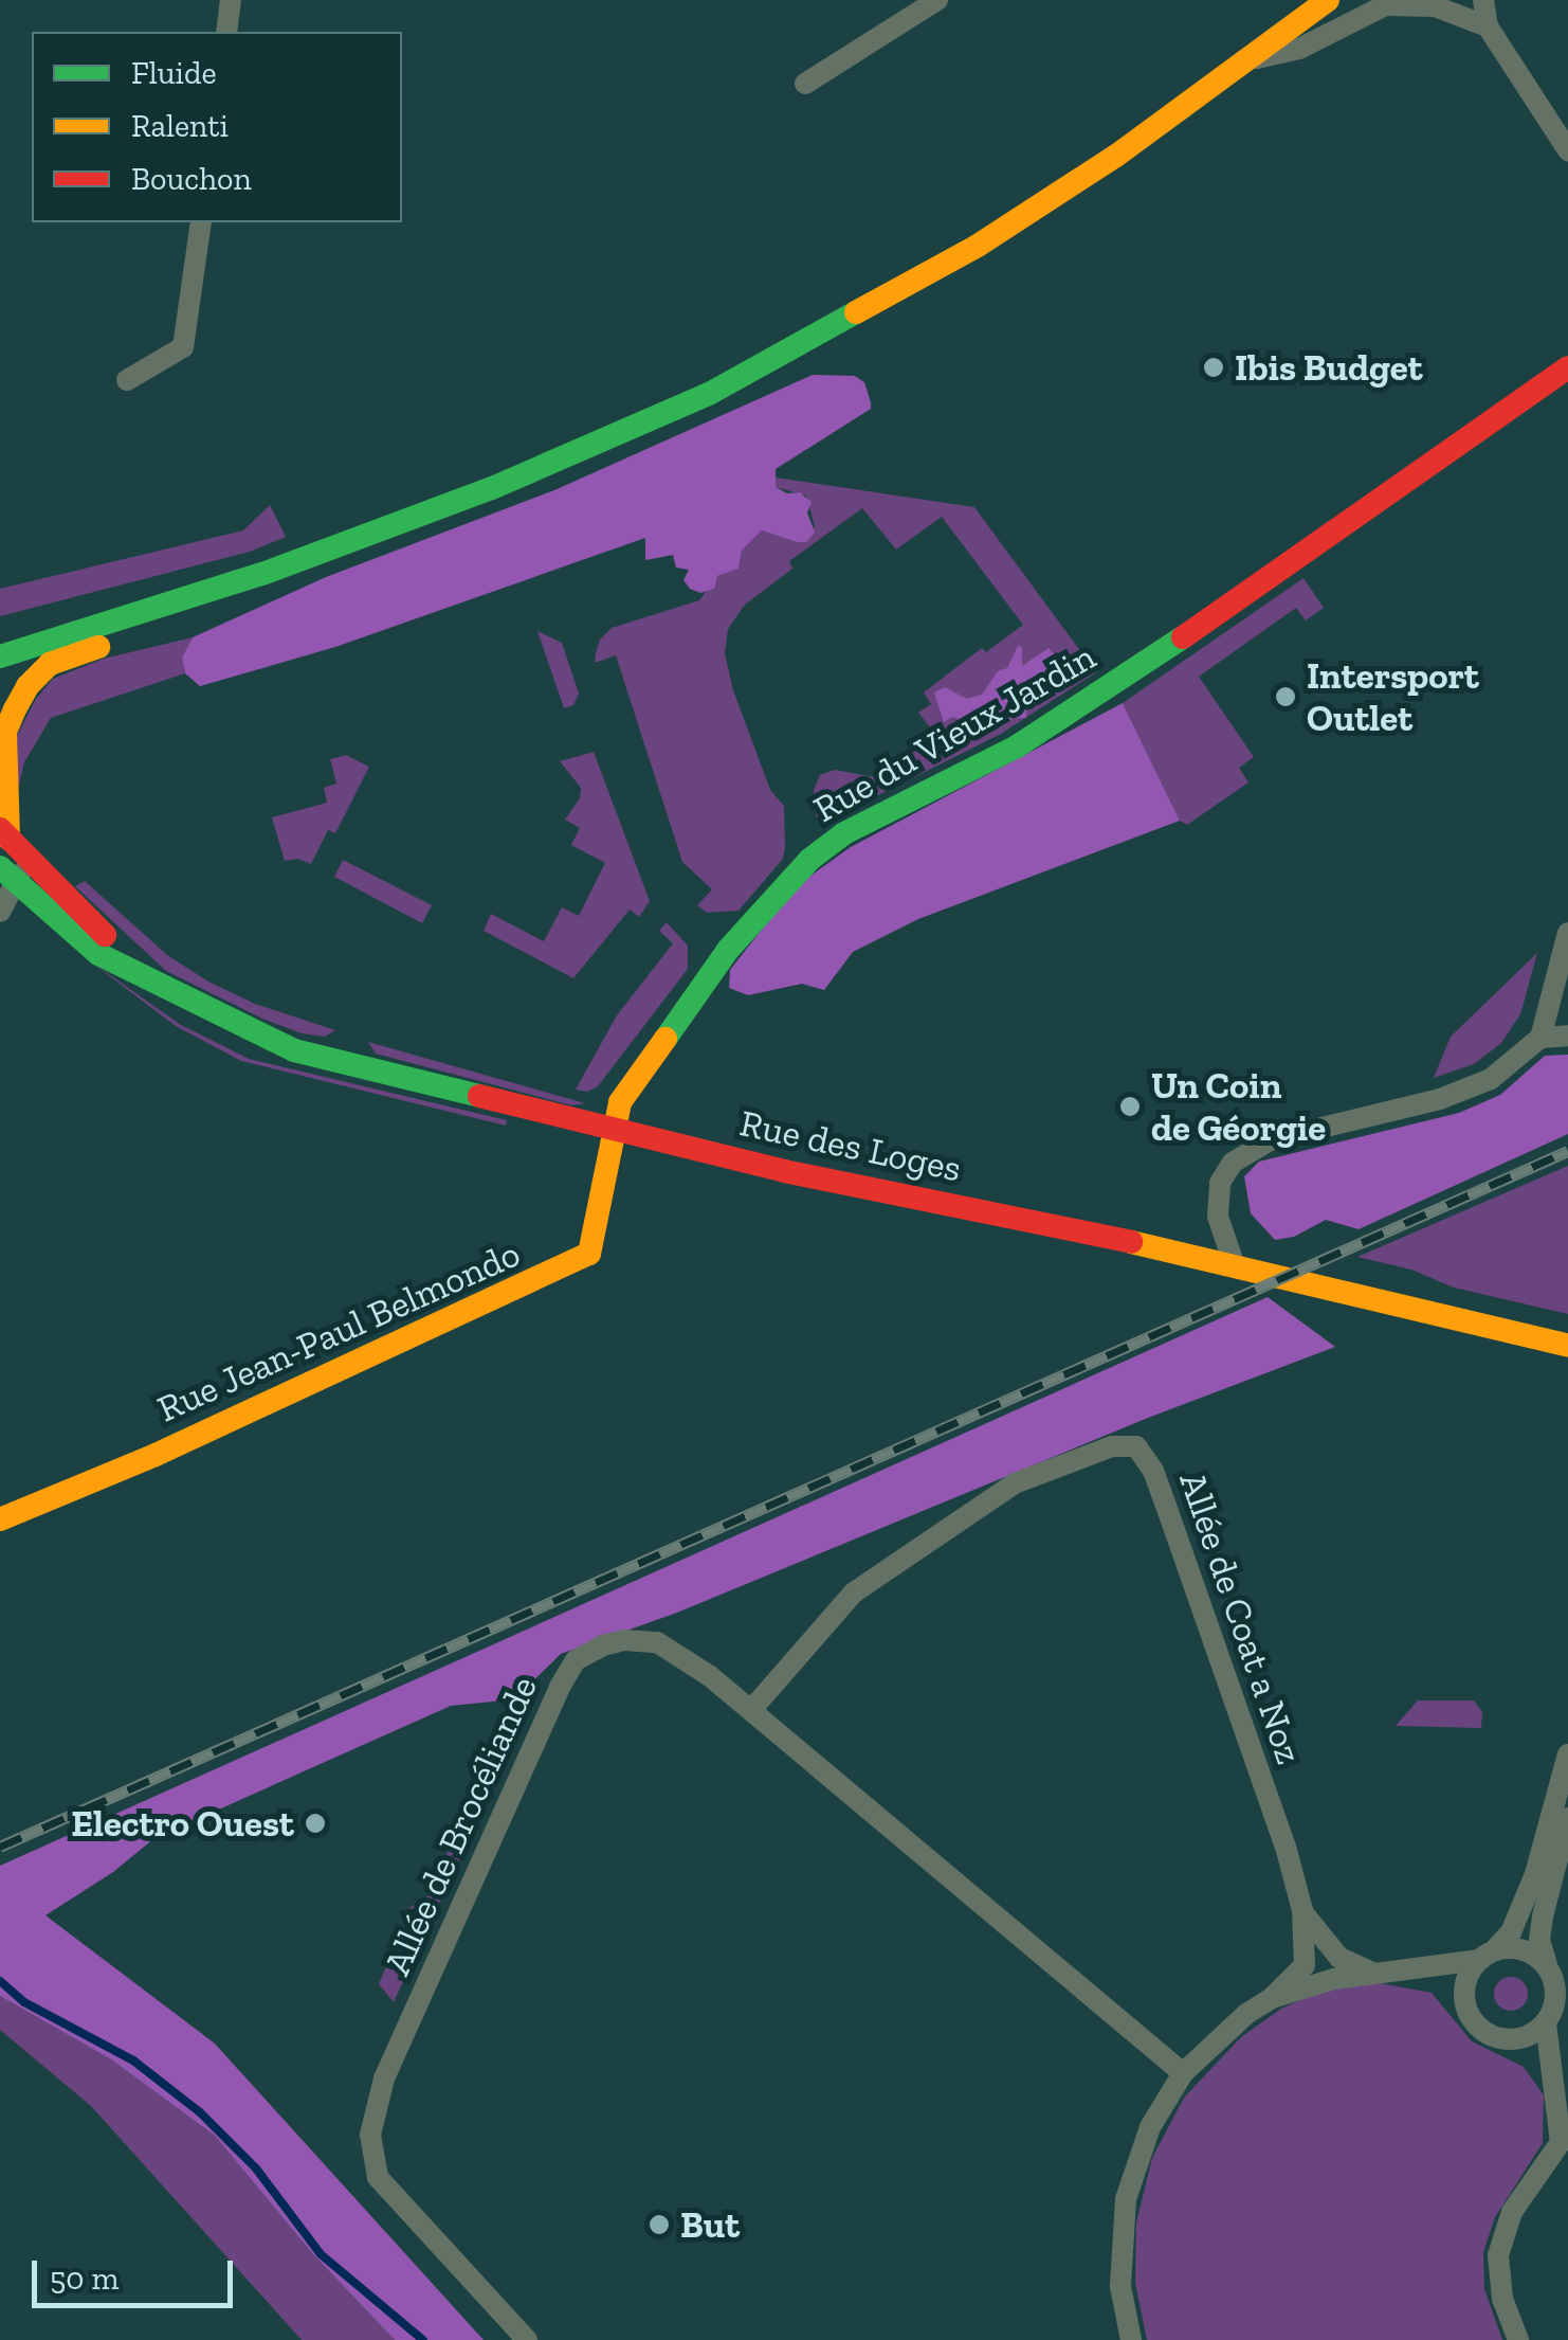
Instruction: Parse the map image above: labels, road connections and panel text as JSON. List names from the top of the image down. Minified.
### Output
{"streets":{"street":["Rue du Vieux Jardin","Rue des Loges","Rue Jean-Paul Belmondo","Allée de Coat a Noz","Allée de Brocéliande"]},"crossings":[["Rue du Vieux Jardin","Rue des Loges"],["Rue du Vieux Jardin","Rue Jean-Paul Belmondo"],["Rue des Loges","Rue Jean-Paul Belmondo"],["Allée de Coat a Noz","Allée de Brocéliande"]],"places":["Ibis Budget","Intersport Outlet","Un Coin de Géorgie","Electro Ouest","But"],"legend":["Fluide","Ralenti","Bouchon"],"scale_bar":"50 m"}
